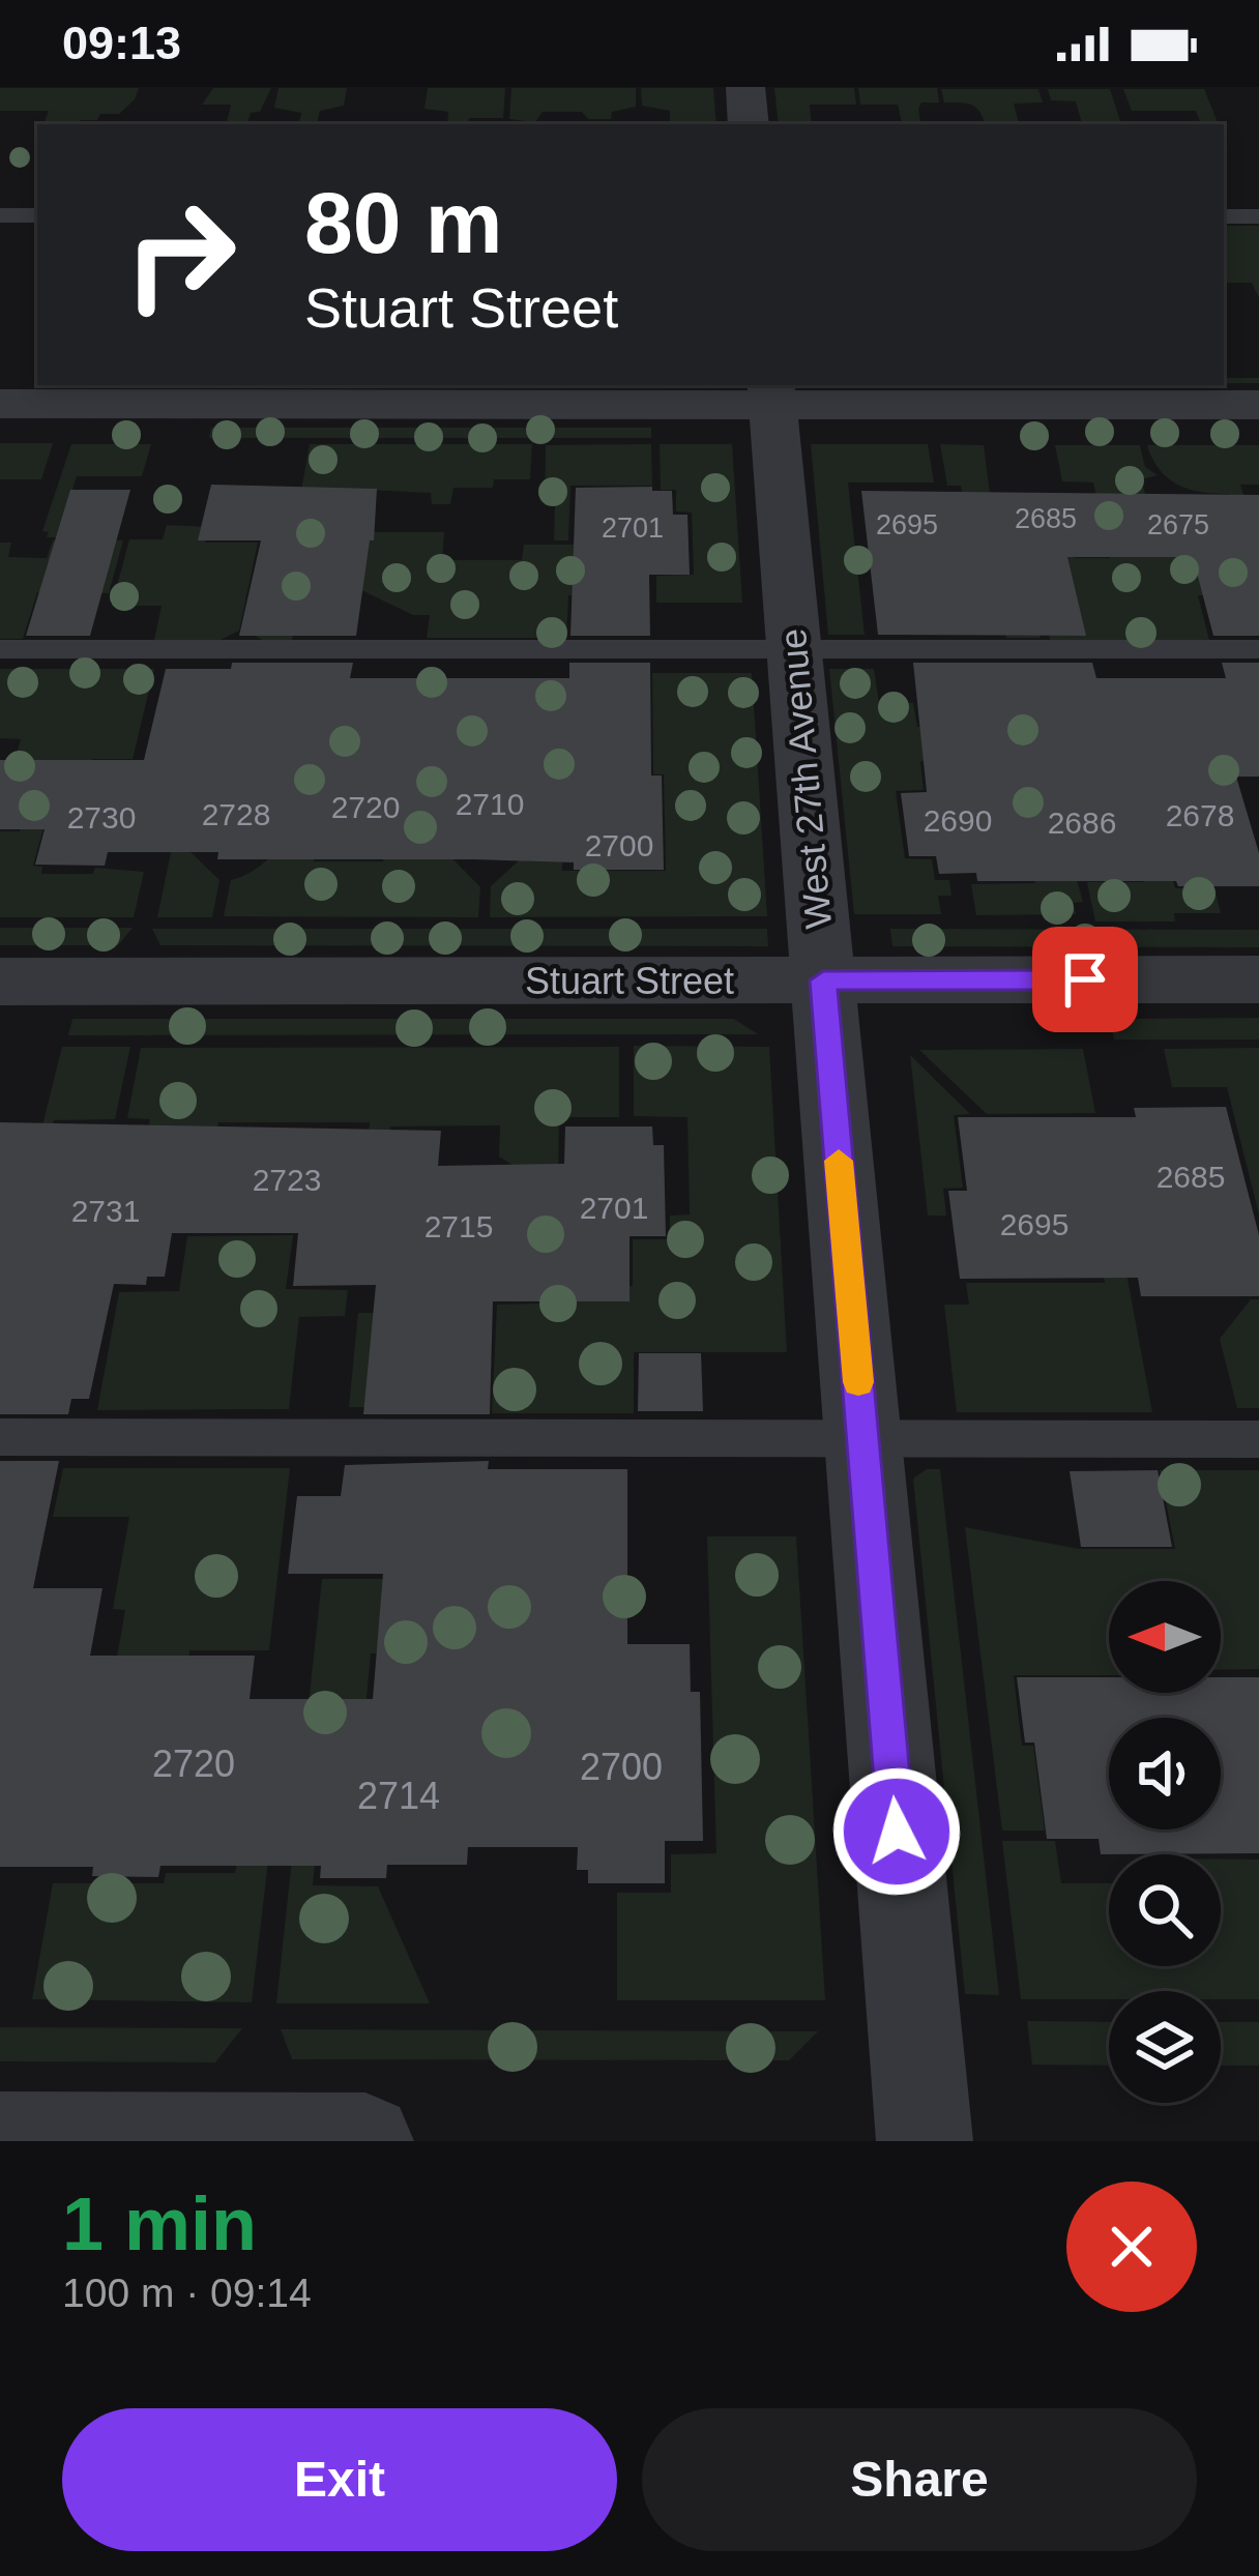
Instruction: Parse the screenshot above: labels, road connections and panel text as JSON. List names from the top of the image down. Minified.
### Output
{"streets":{"street":["West 27th Avenue","Stuart Street"]},"crossings":[["West 27th Avenue","Stuart Street"]],"house_numbers":["2685","2695","2675","2701","2710","2720","2728","2678","2730","2690","2686","2700","2685","2723","2701","2731","2695","2715","2720","2700","2714"],"north":"left","page":{"status":"09:13","turn":["80 m","Stuart Street"],"heading":["1 min","100 m · 09:14"],"buttons":["Exit","Share"]}}
